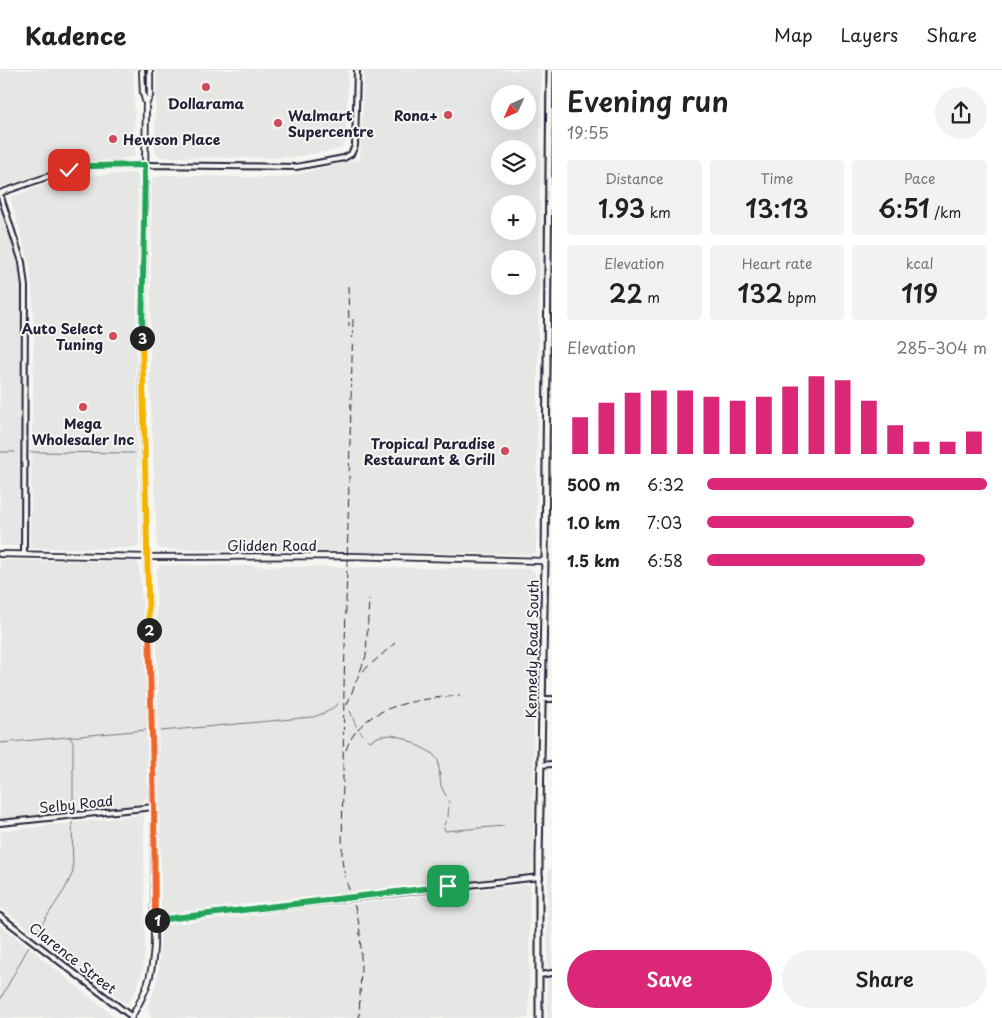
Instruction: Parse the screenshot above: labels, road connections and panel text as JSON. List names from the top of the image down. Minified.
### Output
{"streets":{"main road":["Kennedy Road South"],"street":["Glidden Road","Selby Road","Clarence Street"]},"crossings":[["Glidden Road","Kennedy Road South"]],"places":["Dollarama","Rona+","Walmart Supercentre","Hewson Place","Auto Select Tuning","Mega Wholesaler Inc","Tropical Paradise Restaurant & Grill"],"north":"bottom left","page":{"header":"Kadence","nav":["Map","Layers","Share"],"heading":["Evening run","19:55"],"map_buttons":["+","−"],"stats":[["Distance","1.93 km"],["Time","13:13"],["Pace","6:51 /km"],["Elevation","22 m"],["Heart rate","132 bpm"],["kcal","119"]],"chart":["Elevation","285–304 m"],"pins":["3","2","1"],"list":[{"name":"500 m","note":"6:32"},{"name":"1.0 km","note":"7:03"},{"name":"1.5 km","note":"6:58"}],"buttons":["Save","Share"]}}
